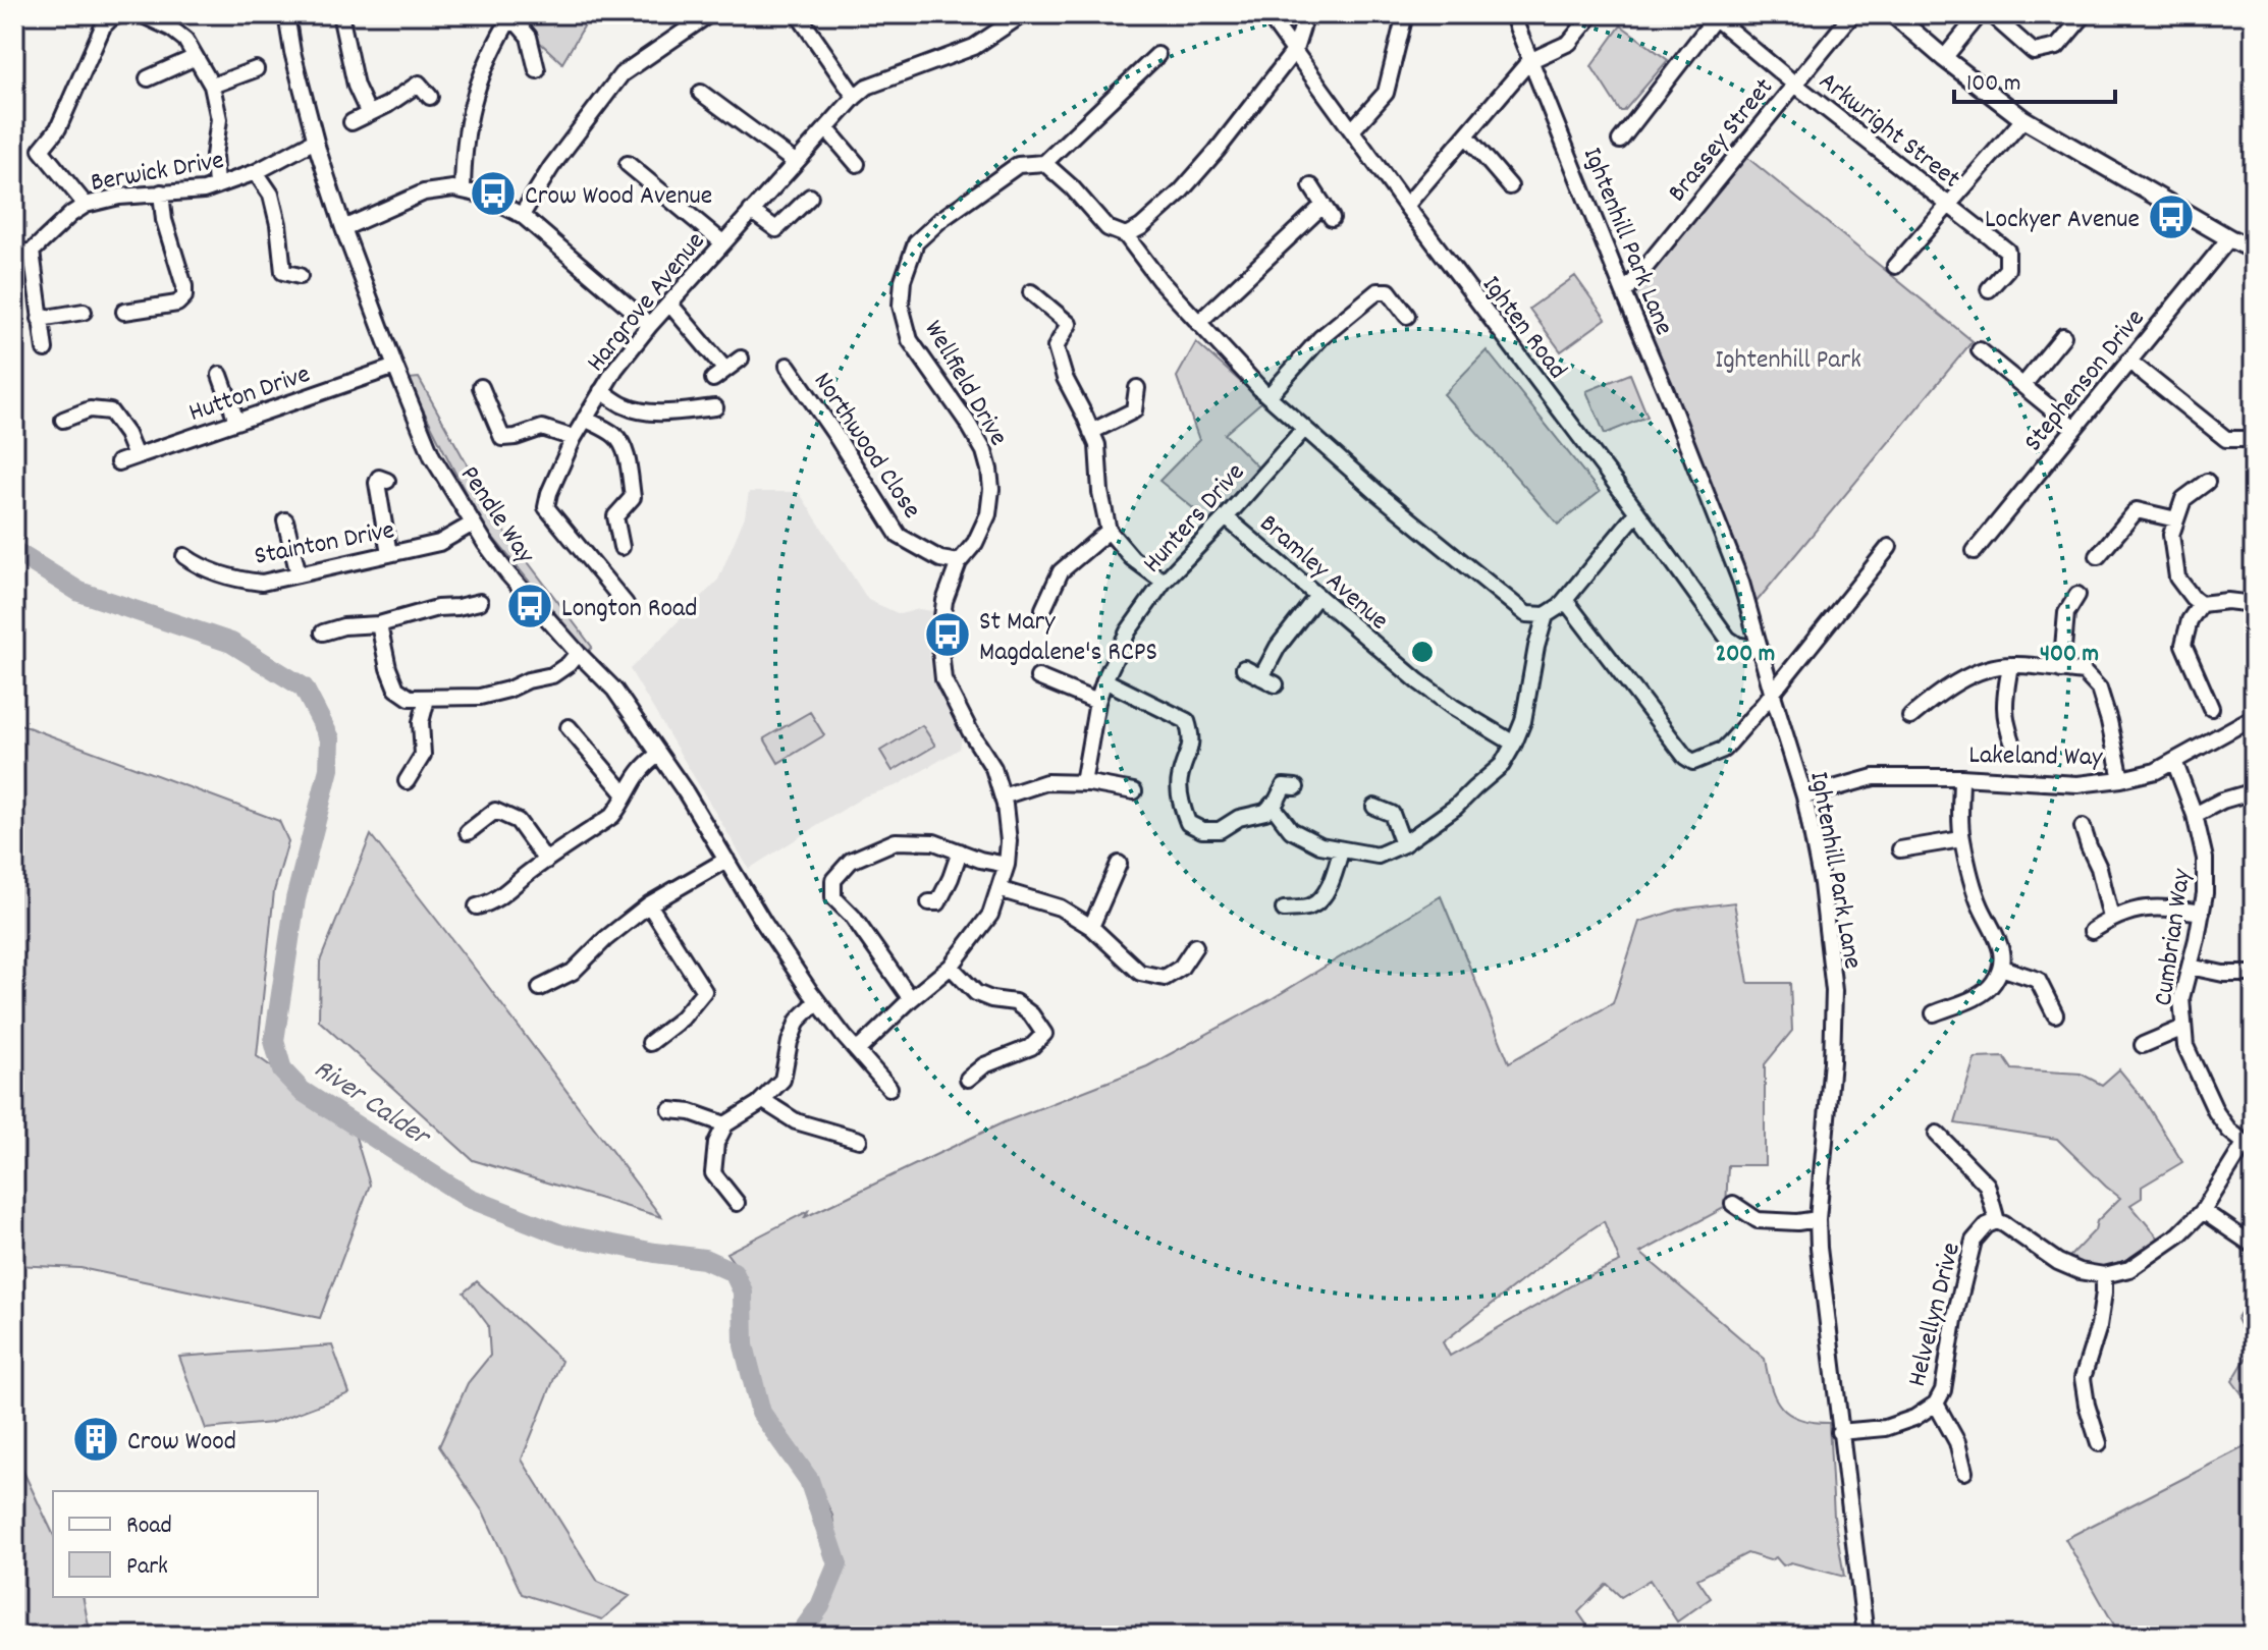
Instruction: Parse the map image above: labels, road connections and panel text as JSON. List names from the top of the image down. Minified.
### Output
{"streets":{"street":["Arkwright Street","Brassey Street","Berwick Drive","Ightenhill Park Lane","Hargrove Avenue","Ighten Road","Stephenson Drive","Wellfield Drive","Hutton Drive","Northwood Close","Pendle Way","Hunters Drive","Stainton Drive","Bramley Avenue","Lakeland Way","Cumbrian Way","Helvellyn Drive"]},"crossings":[["Arkwright Street","Brassey Street"],["Brassey Street","Ightenhill Park Lane"],["Berwick Drive","Pendle Way"],["Ightenhill Park Lane","Ighten Road"],["Ightenhill Park Lane","Lakeland Way"],["Ightenhill Park Lane","Helvellyn Drive"],["Wellfield Drive","Northwood Close"],["Wellfield Drive","Pendle Way"],["Hutton Drive","Pendle Way"],["Pendle Way","Stainton Drive"],["Hunters Drive","Bramley Avenue"],["Lakeland Way","Cumbrian Way"]],"water":["River Calder"],"parks":["Ightenhill Park"],"places":{"bus stop":["Crow Wood Avenue","Lockyer Avenue","Longton Road","St Mary Magdalene's RCPS"],"building":["Crow Wood"]},"legend":["Road","Park"],"scale_bar":"100 m","rings":["200 m","400 m"]}
